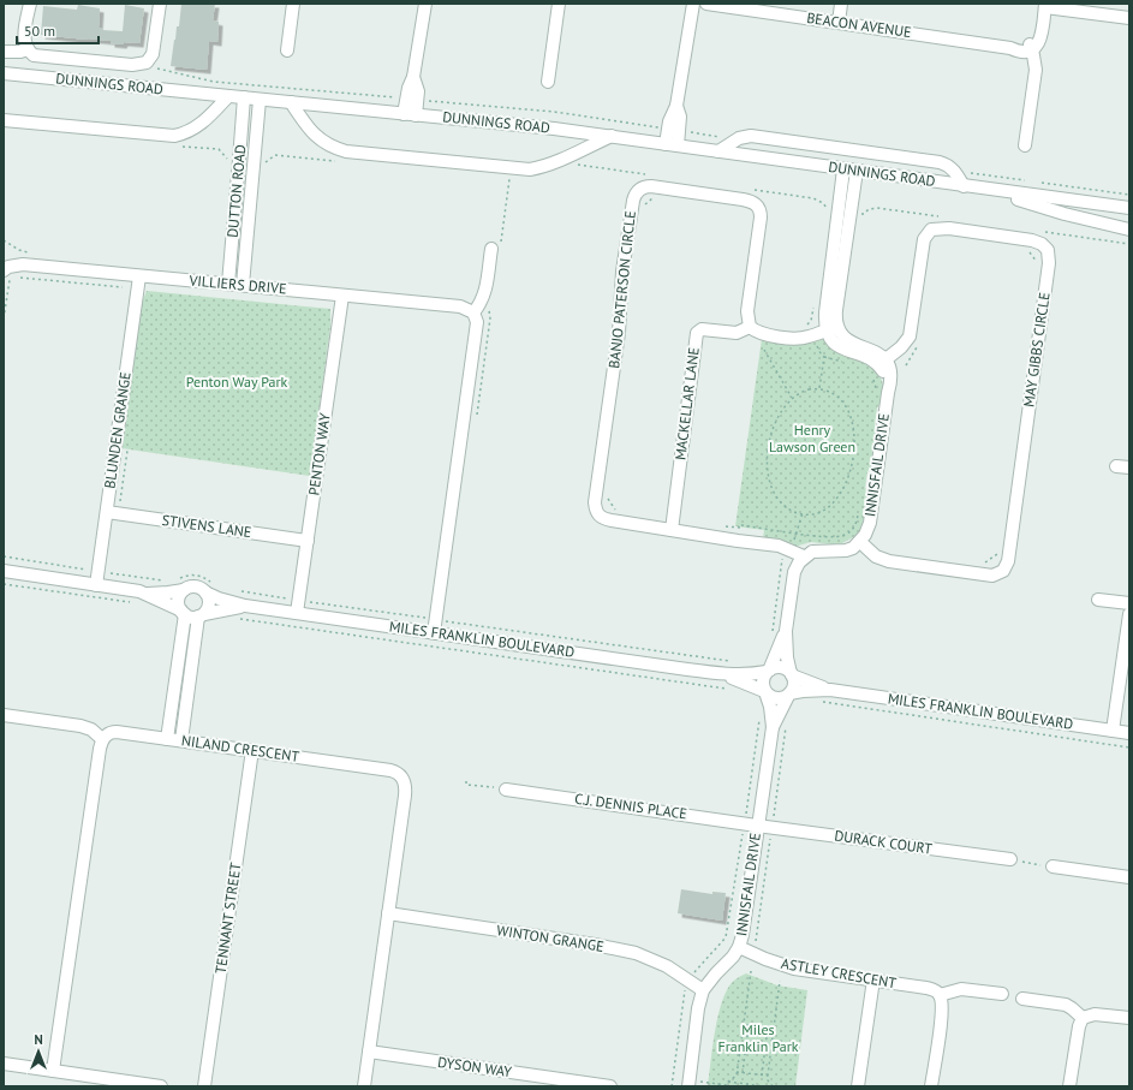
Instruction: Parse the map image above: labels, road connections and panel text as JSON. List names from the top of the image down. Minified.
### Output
{"streets":{"street":["BEACON AVENUE","DUNNINGS ROAD","DUTTON ROAD","VILLIERS DRIVE","BANJO PATERSON CIRCLE","MAY GIBBS CIRCLE","MACKELLAR LANE","BLUNDEN GRANGE","PENTON WAY","INNISFAIL DRIVE","STIVENS LANE","MILES FRANKLIN BOULEVARD","NILAND CRESCENT","C.J. DENNIS PLACE","DURACK COURT","TENNANT STREET","WINTON GRANGE","ASTLEY CRESCENT","DYSON WAY"]},"crossings":[["DUNNINGS ROAD","DUTTON ROAD"],["DUTTON ROAD","VILLIERS DRIVE"],["VILLIERS DRIVE","BLUNDEN GRANGE"],["VILLIERS DRIVE","PENTON WAY"],["BANJO PATERSON CIRCLE","MACKELLAR LANE"],["MAY GIBBS CIRCLE","INNISFAIL DRIVE"],["BLUNDEN GRANGE","STIVENS LANE"],["PENTON WAY","STIVENS LANE"],["PENTON WAY","MILES FRANKLIN BOULEVARD"],["INNISFAIL DRIVE","MILES FRANKLIN BOULEVARD"],["INNISFAIL DRIVE","C.J. DENNIS PLACE"],["INNISFAIL DRIVE","DURACK COURT"],["INNISFAIL DRIVE","WINTON GRANGE"],["INNISFAIL DRIVE","ASTLEY CRESCENT"],["NILAND CRESCENT","TENNANT STREET"],["NILAND CRESCENT","WINTON GRANGE"],["NILAND CRESCENT","DYSON WAY"],["C.J. DENNIS PLACE","DURACK COURT"]],"parks":["Penton Way Park","Henry Lawson Green","Miles Franklin Park"],"scale_bar":"50 m","north":"top"}
